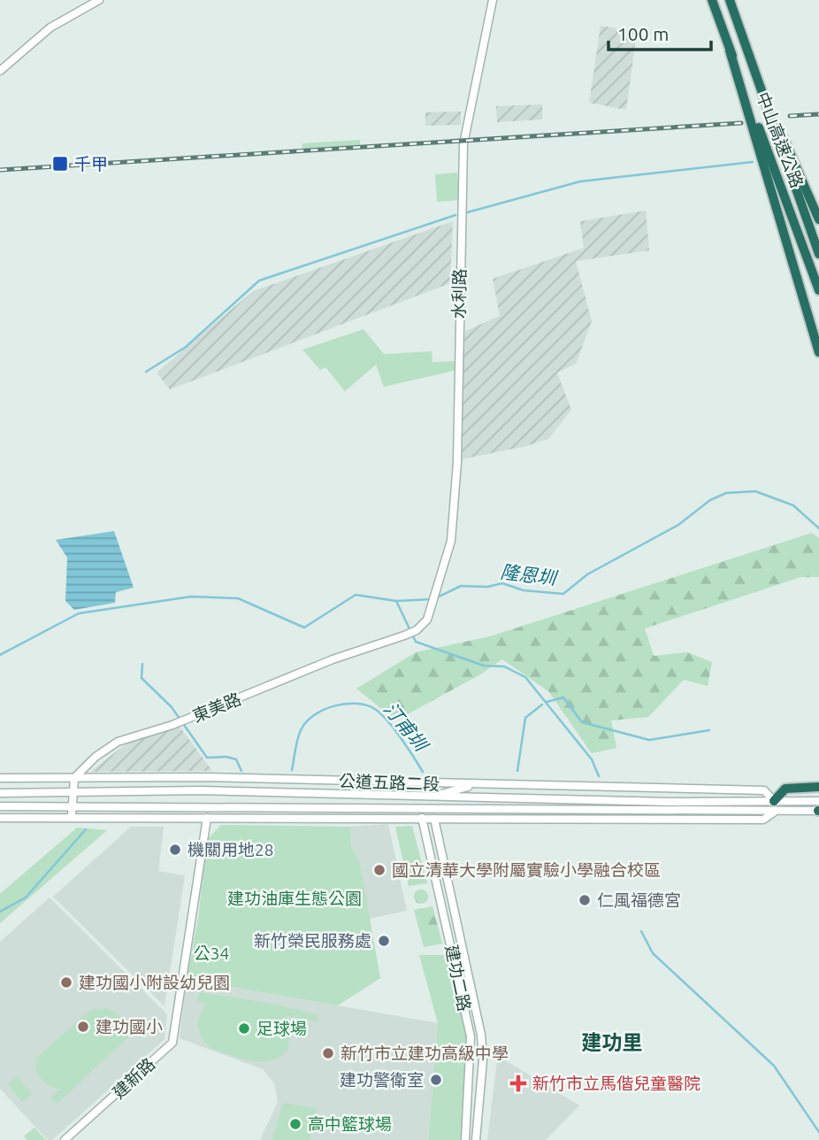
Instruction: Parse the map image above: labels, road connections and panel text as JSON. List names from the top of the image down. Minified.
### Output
{"streets":{"highway":["中山高速公路"],"street":["水利路","東美路","公道五路二段","建功二路","建新路"]},"crossings":[["水利路","東美路"],["東美路","公道五路二段"],["公道五路二段","建功二路"],["公道五路二段","建新路"]],"districts":["建功里"],"water":["隆恩圳","汀甫圳"],"parks":["建功油庫生態公園","公34"],"places":{"transit":["千甲"],"other":["機關用地28","國立清華大學附屬實驗小學融合校區","仁風福德宮","新竹榮民服務處","建功國小附設幼兒園","建功國小","足球場","新竹市立建功高級中學","建功警衛室","高中籃球場"],"health":["新竹市立馬偕兒童醫院"]},"scale_bar":"100 m"}
